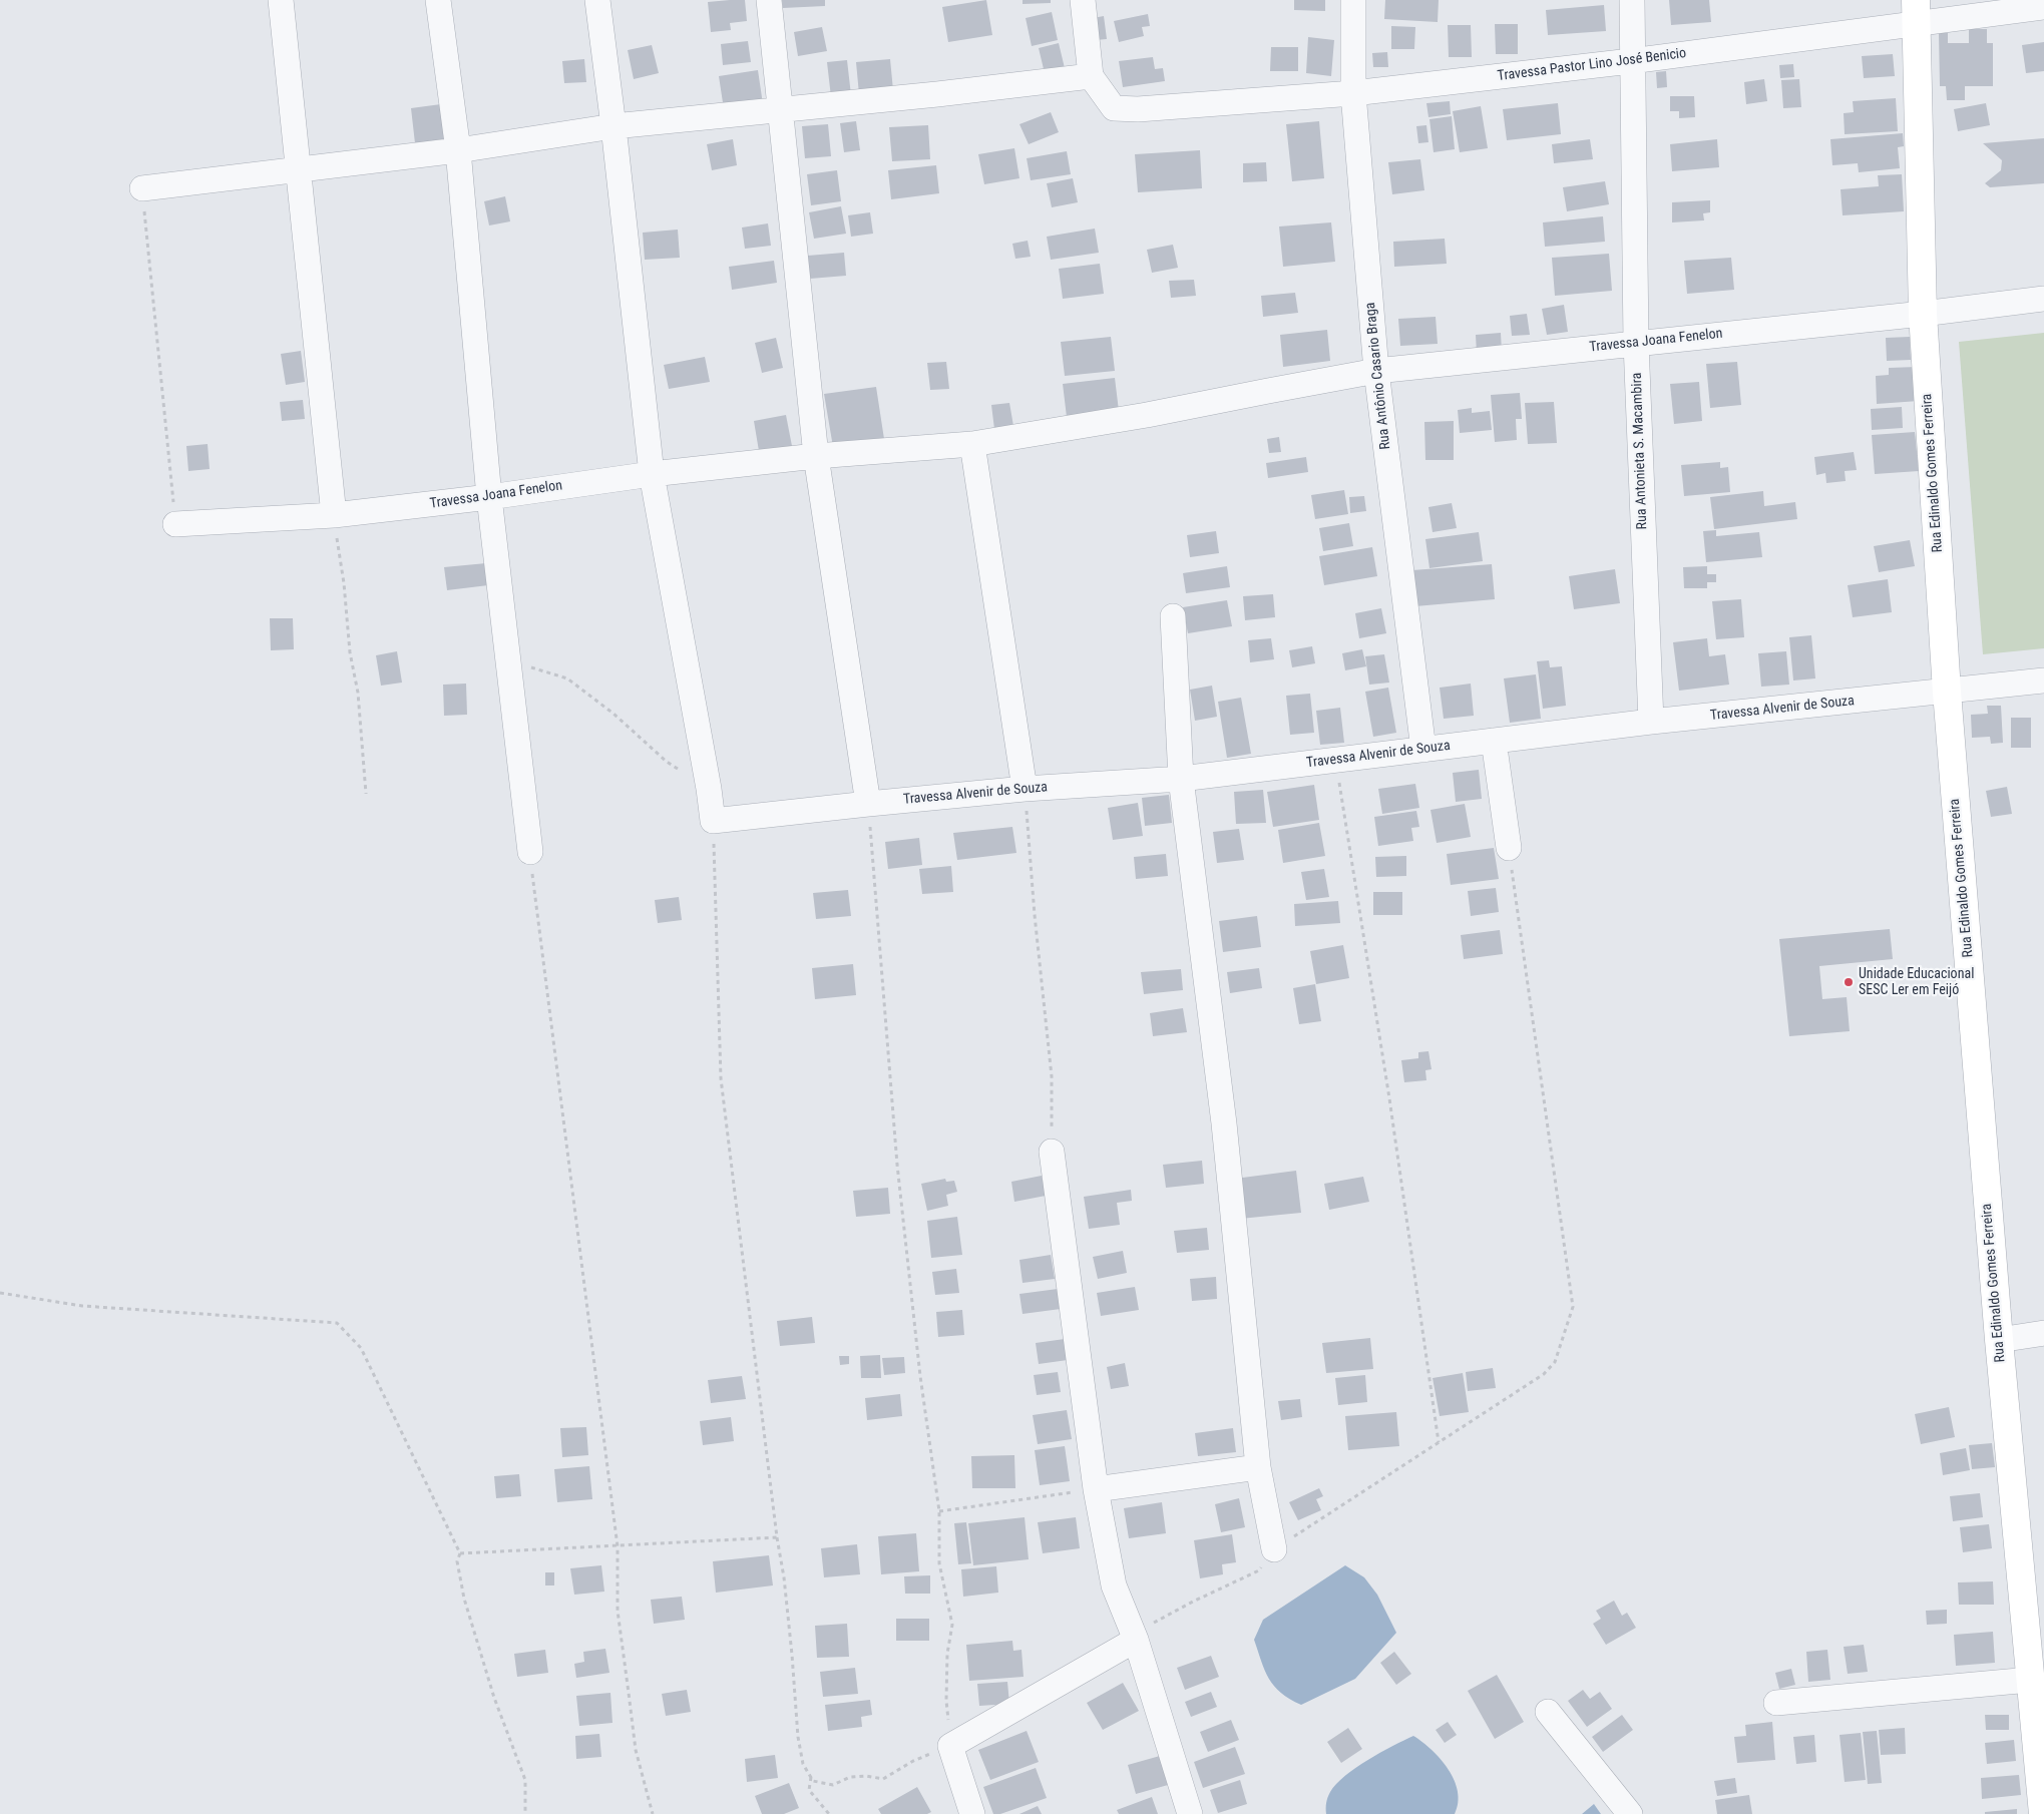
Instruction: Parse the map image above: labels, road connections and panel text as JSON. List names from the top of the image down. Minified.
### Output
{"streets":{"street":["Travessa Pastor Lino José Benicio","Travessa Joana Fenelon","Rua Antônio Casario Braga","Rua Antonieta S. Macambira","Rua Edinaldo Gomes Ferreira","Travessa Alvenir de Souza"]},"crossings":[["Travessa Pastor Lino José Benicio","Rua Antônio Casario Braga"],["Travessa Pastor Lino José Benicio","Rua Antonieta S. Macambira"],["Travessa Pastor Lino José Benicio","Rua Edinaldo Gomes Ferreira"],["Travessa Joana Fenelon","Rua Antônio Casario Braga"],["Travessa Joana Fenelon","Rua Antonieta S. Macambira"],["Travessa Joana Fenelon","Rua Edinaldo Gomes Ferreira"],["Rua Antônio Casario Braga","Travessa Alvenir de Souza"],["Rua Antonieta S. Macambira","Travessa Alvenir de Souza"],["Rua Edinaldo Gomes Ferreira","Travessa Alvenir de Souza"]],"places":["Unidade Educacional SESC Ler em Feijó"]}
